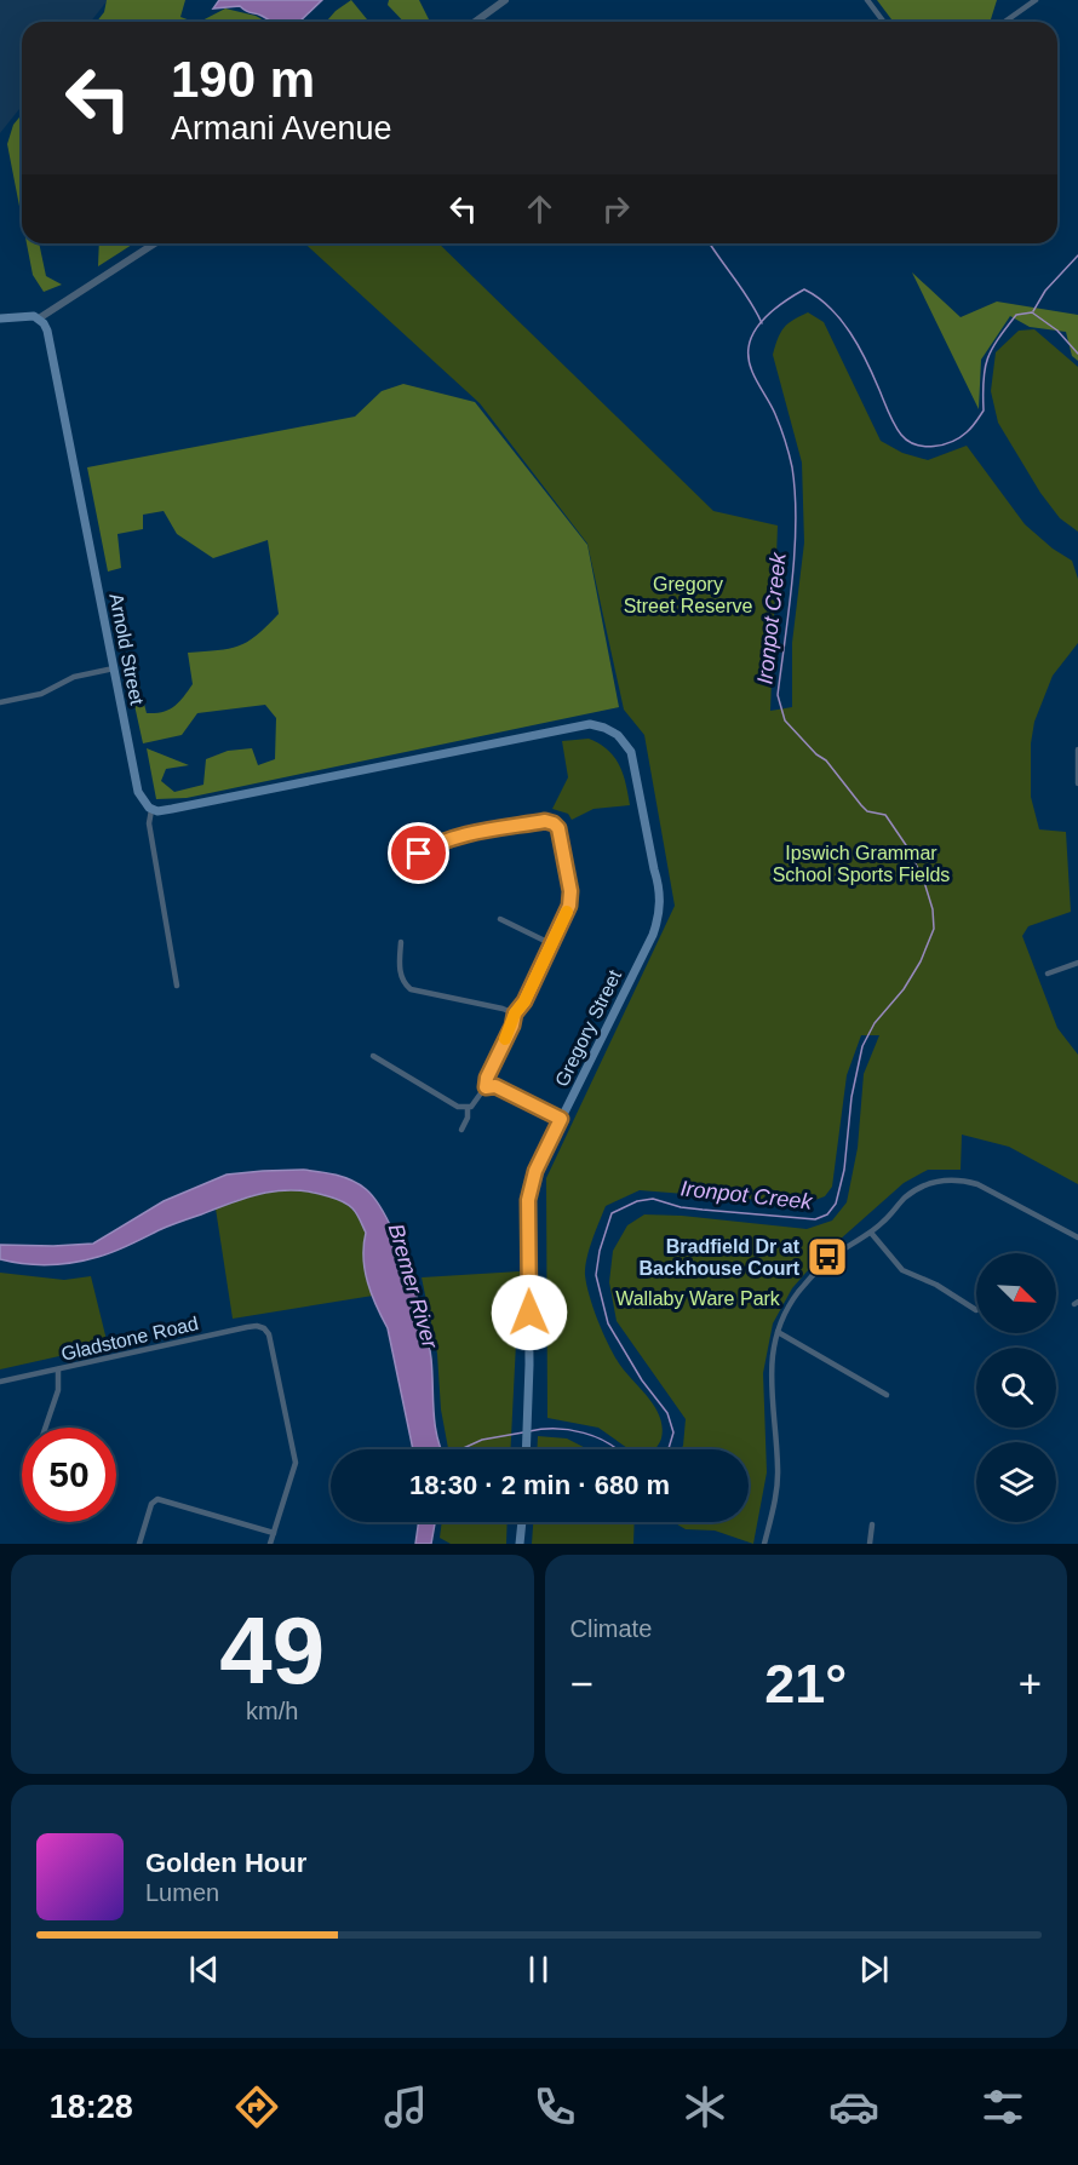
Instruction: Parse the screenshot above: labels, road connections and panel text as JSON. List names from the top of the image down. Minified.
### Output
{"streets":{"main road":["Arnold Street","Gregory Street"],"street":["Gladstone Road"]},"crossings":[["Arnold Street","Gregory Street"]],"water":["Ironpot Creek","Bremer River"],"parks":["Gregory Street Reserve","Ipswich Grammar School Sports Fields","Wallaby Ware Park"],"places":{"bus stop":["Bradfield Dr at Backhouse Court"]},"north":"bottom right","page":{"turn":["190 m","Armani Avenue"],"limit":"50","trip":"18:30 · 2 min · 680 m","tile":[["49","km/h"],"Climate"],"heat":["−","21°","+"],"song":["Golden Hour","Lumen"],"tabs":"18:28"}}
